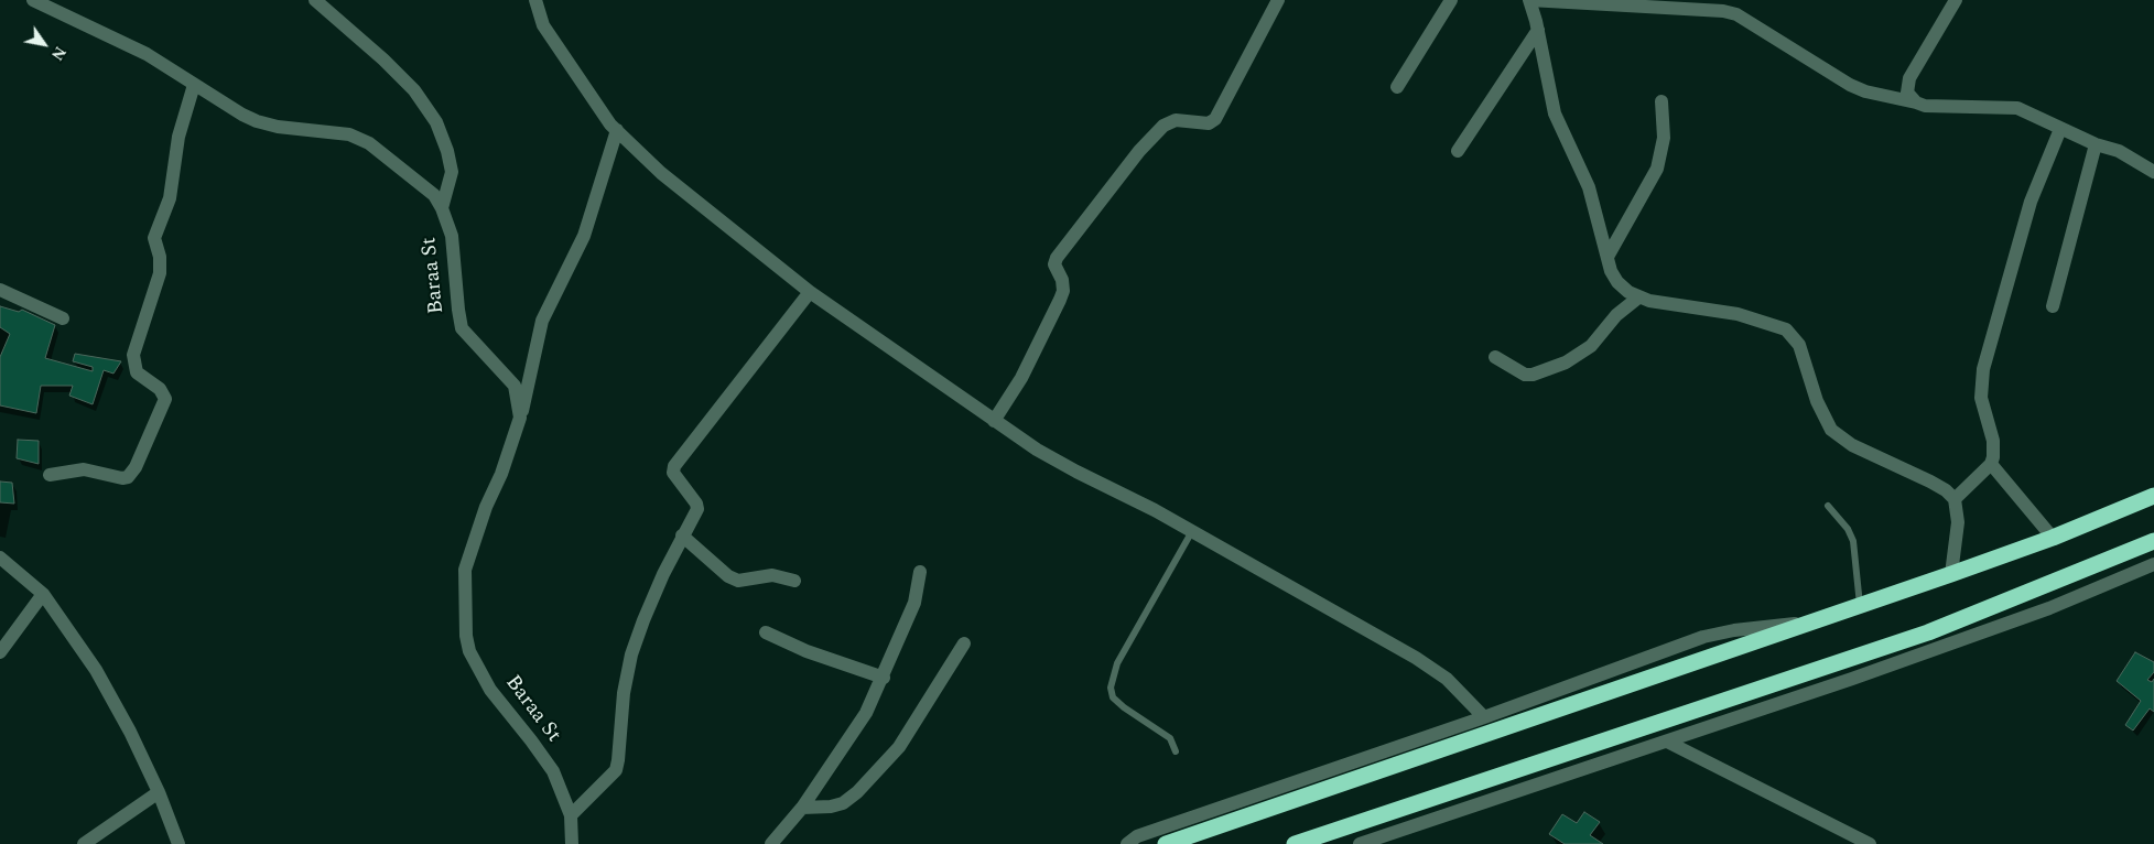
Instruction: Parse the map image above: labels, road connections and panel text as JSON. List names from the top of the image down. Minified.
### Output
{"streets":{"street":["Baraa St"]},"north":"bottom right"}
